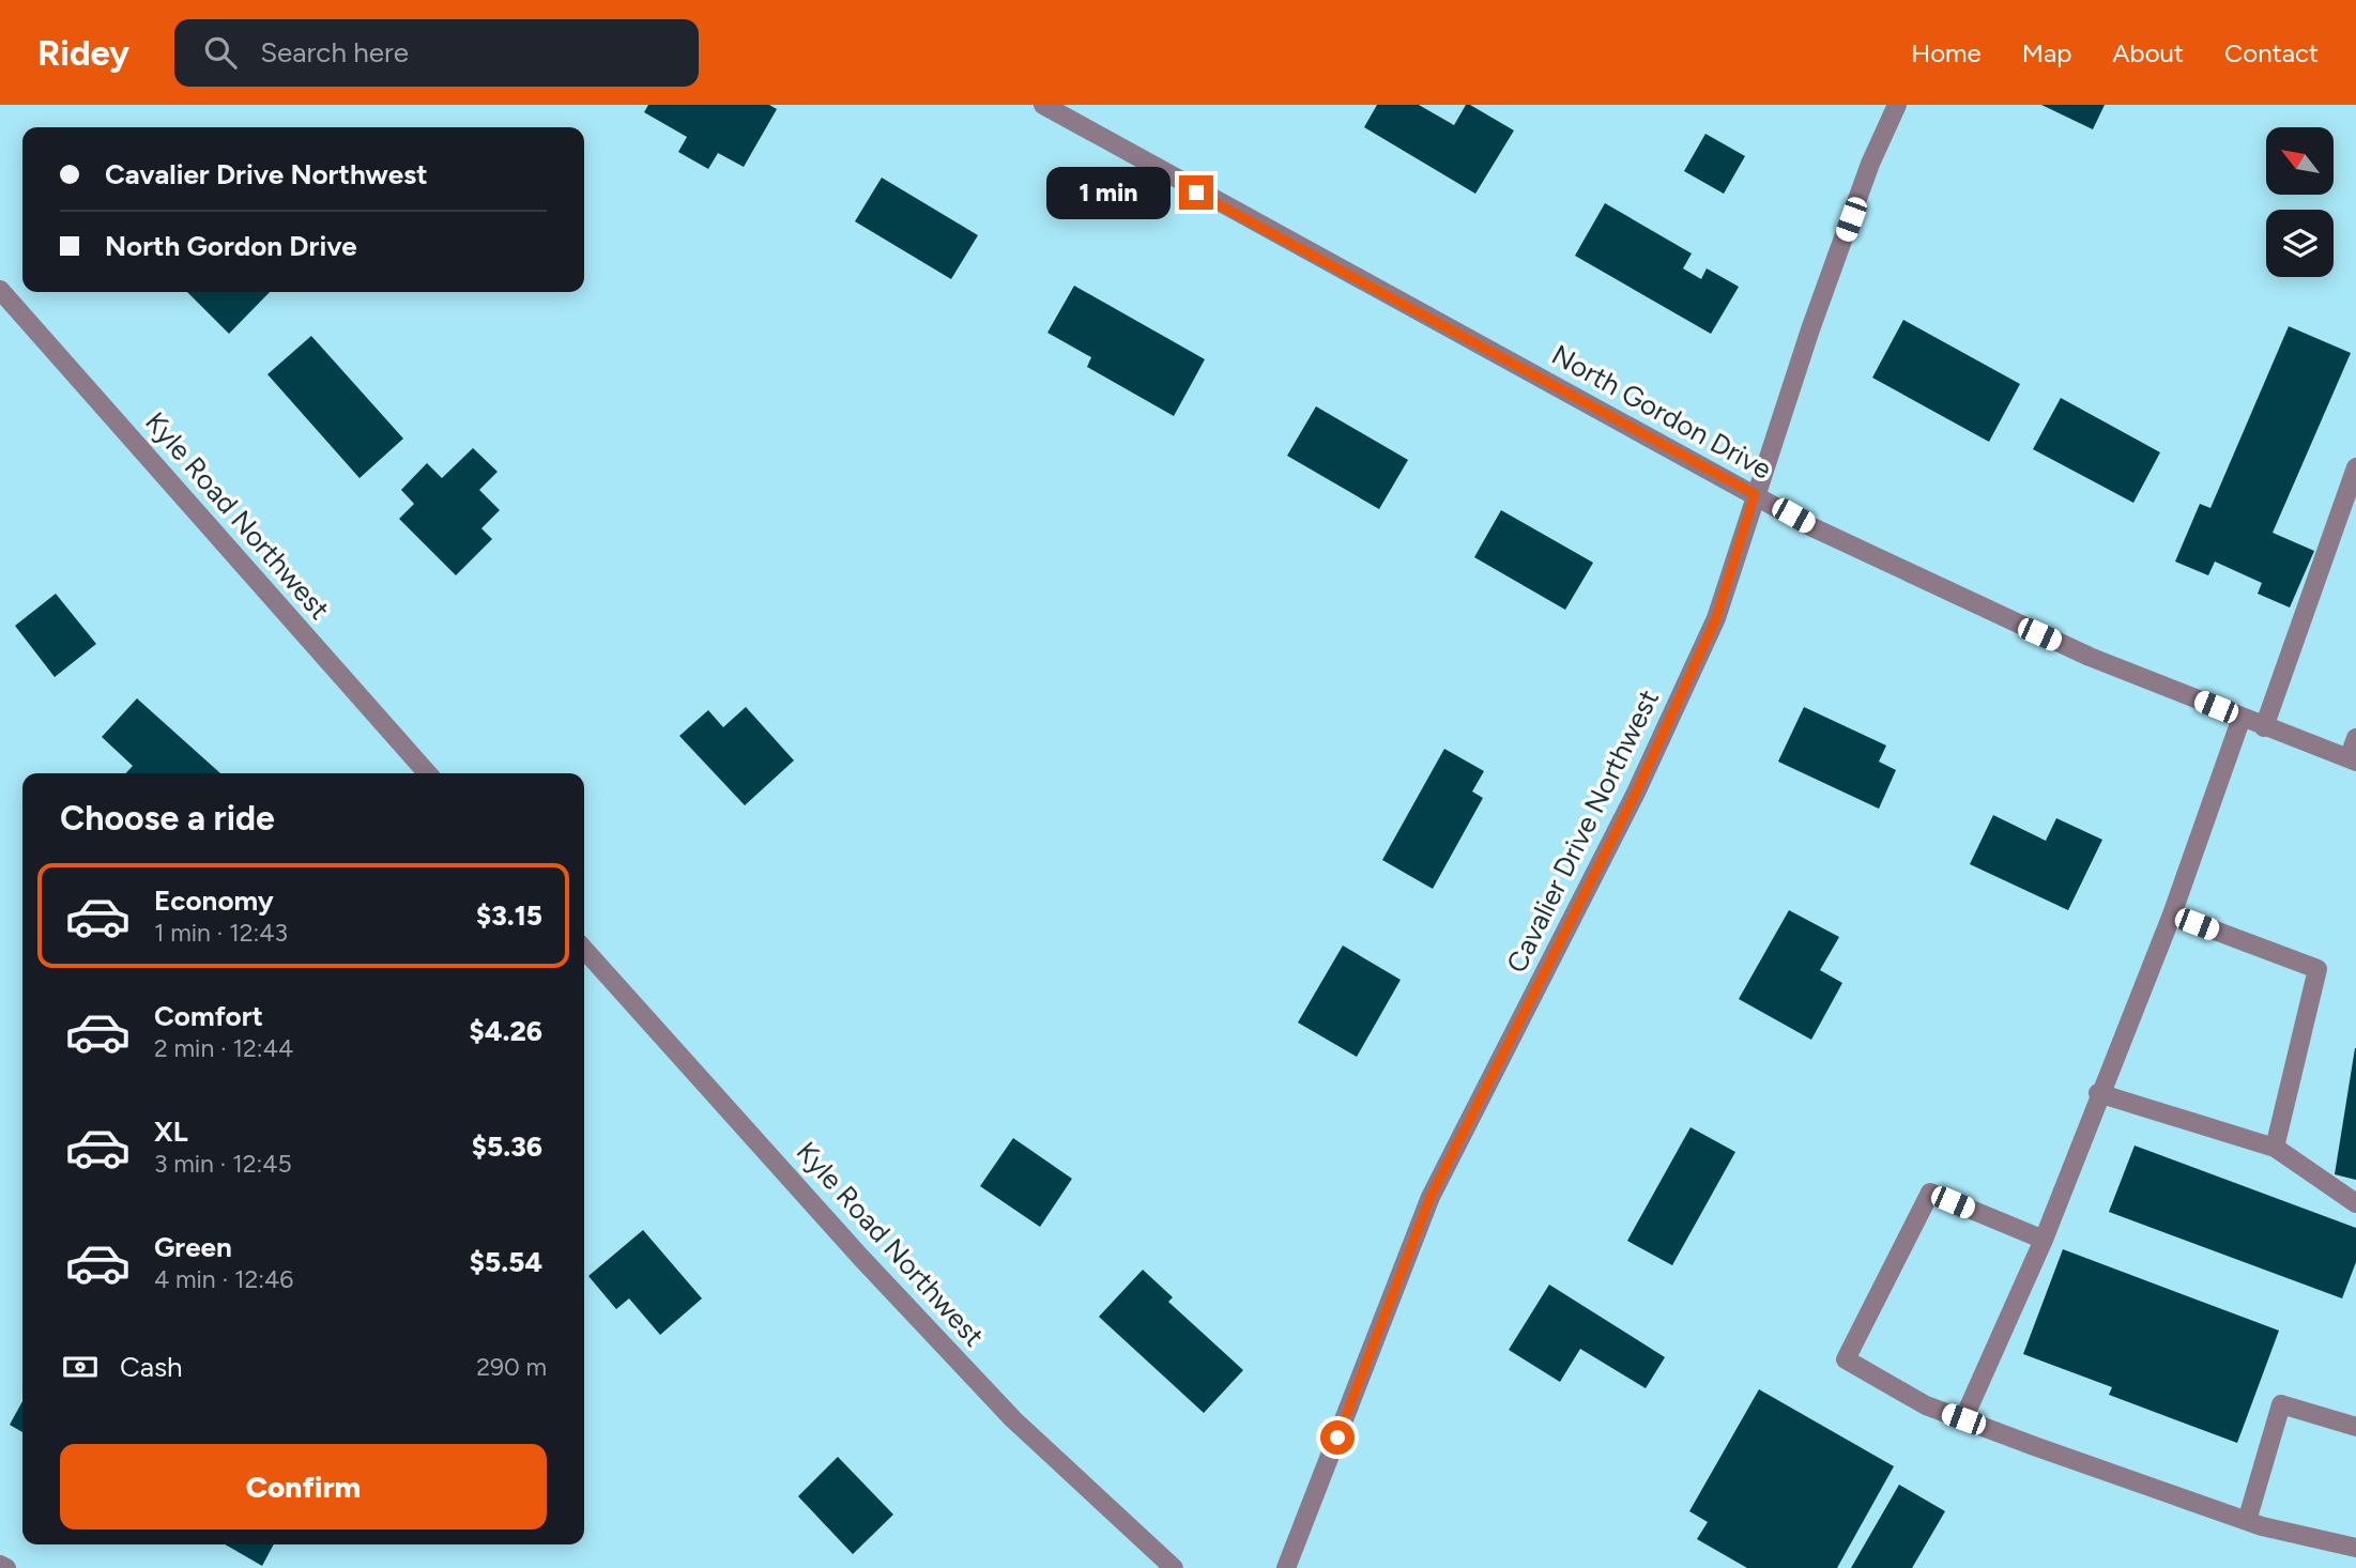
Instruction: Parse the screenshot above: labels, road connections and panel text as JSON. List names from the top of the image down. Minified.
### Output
{"streets":{"street":["North Gordon Drive","Kyle Road Northwest","Cavalier Drive Northwest"]},"crossings":[["North Gordon Drive","Cavalier Drive Northwest"]],"north":"top left","page":{"header":"Ridey","search":"Search here","nav":["Home","Map","About","Contact"],"banner":["Cavalier Drive Northwest","North Gordon Drive"],"bubble":"1 min","heading":"Choose a ride","list":[{"name":"Economy","note":"1 min · 12:43","value":"$3.15"},{"name":"Comfort","note":"2 min · 12:44","value":"$4.26"},{"name":"XL","note":"3 min · 12:45","value":"$5.36"},{"name":"Green","note":"4 min · 12:46","value":"$5.54"}],"pay":["Cash","290 m"],"buttons":"Confirm"}}
